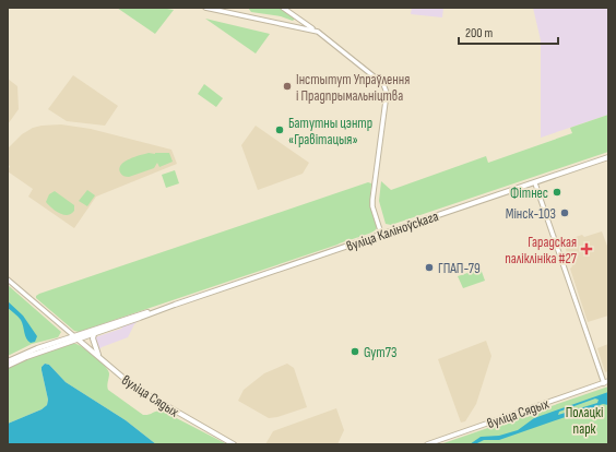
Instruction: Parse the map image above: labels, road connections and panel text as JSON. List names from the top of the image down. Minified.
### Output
{"streets":{"main road":["вуліца Каліноўскага","вуліца Сядых"]},"crossings":[["вуліца Каліноўскага","вуліца Сядых"]],"parks":["Полацкі парк"],"places":{"other":["Інстытут Упраўлення і Прадпрымальніцтва","Батутны цэнтр «Гравітацыя»","Фітнес","Мінск-103","ГПАП-79","Gym73"],"health":["Гарадская паліклініка #27"]},"scale_bar":"200 m"}
